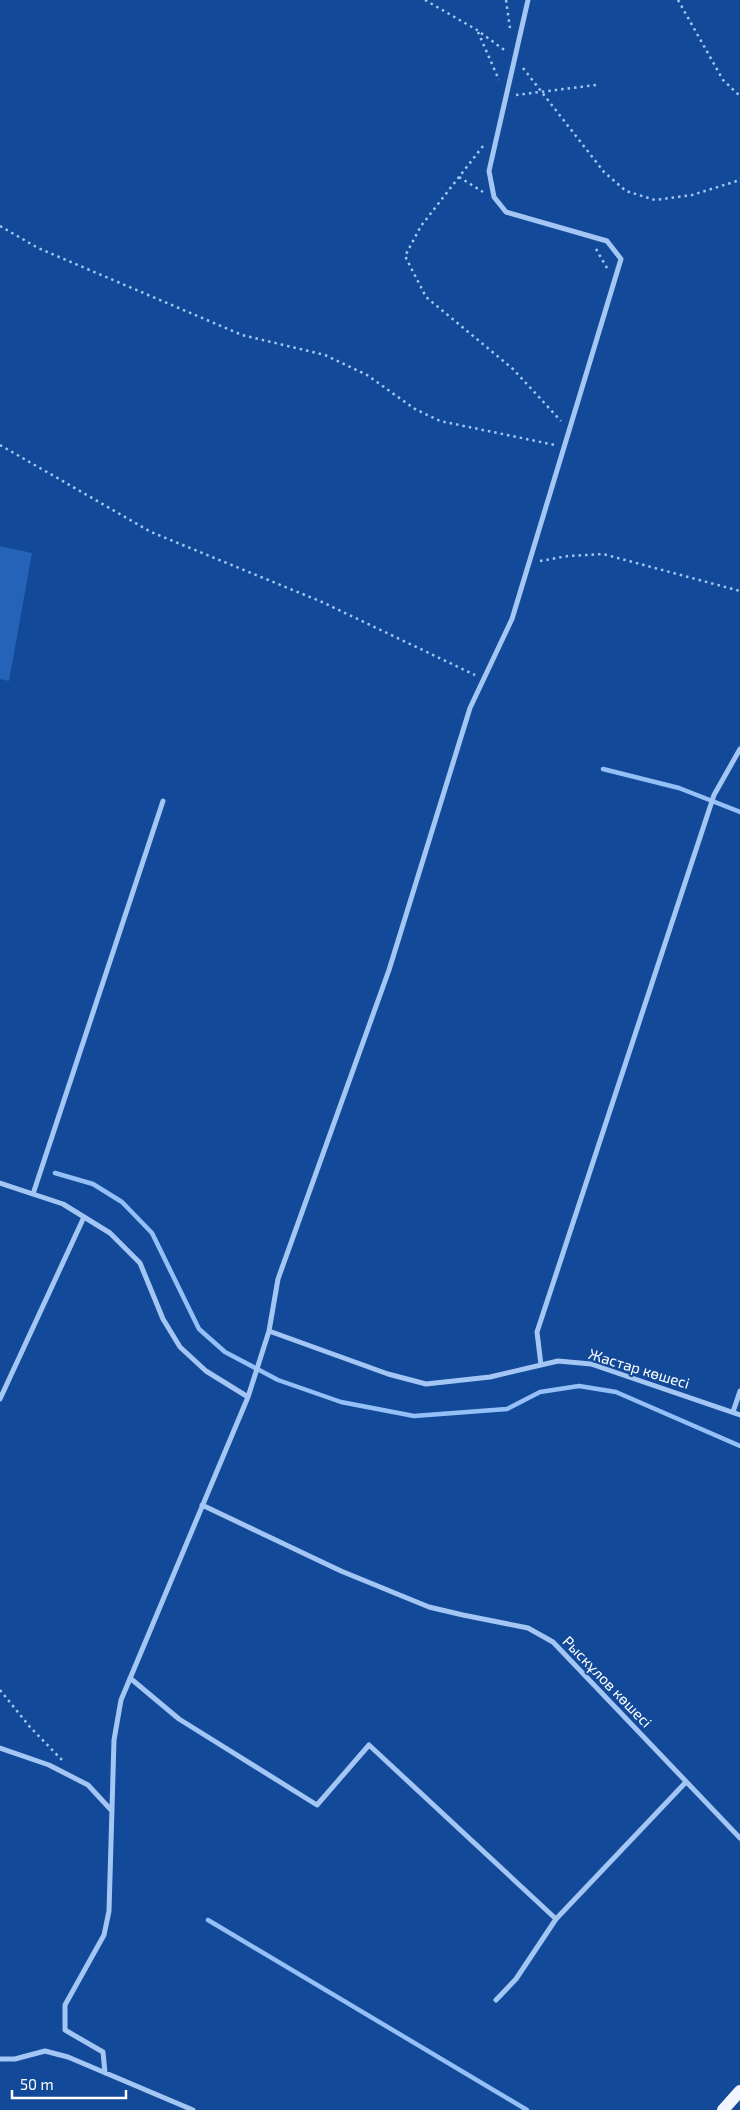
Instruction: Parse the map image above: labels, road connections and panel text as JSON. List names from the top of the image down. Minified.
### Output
{"streets":{"street":["Жастар көшесі","Рыскұлов көшесі"]},"scale_bar":"50 m"}
